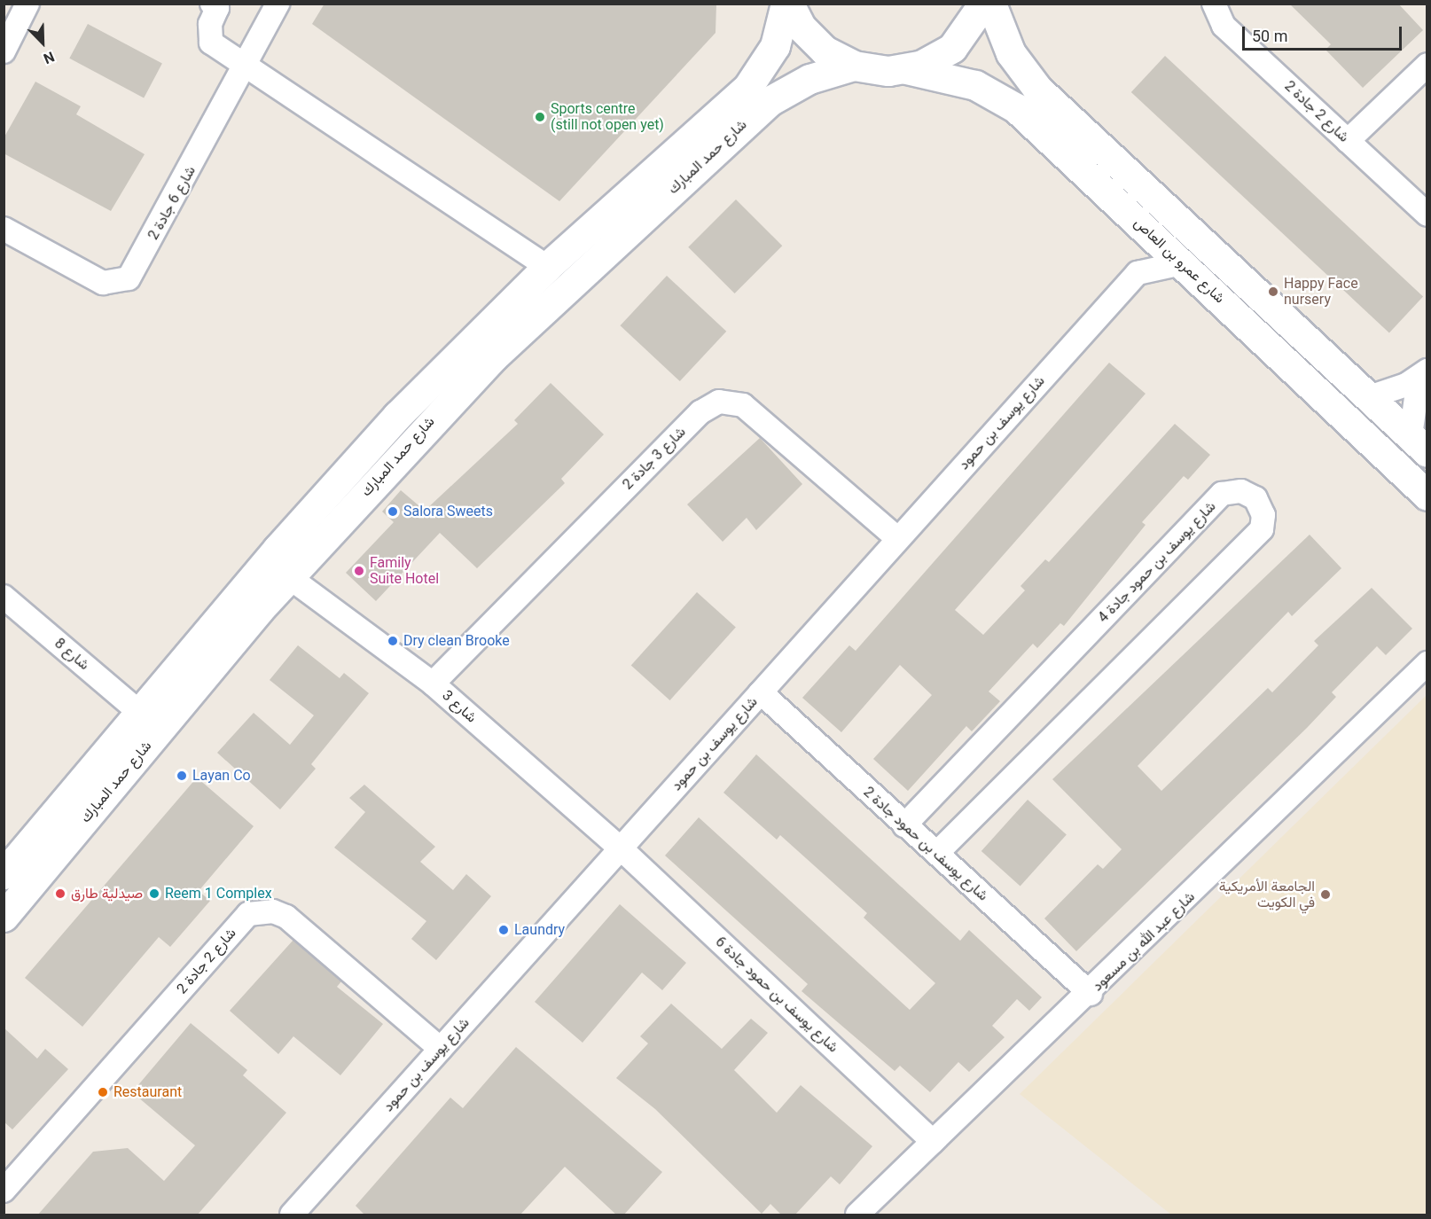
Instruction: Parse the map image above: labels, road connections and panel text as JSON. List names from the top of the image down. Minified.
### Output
{"streets":{"main road":["شارع حمد المبارك","شارع عمرو بن العاص"],"street":["شارع 2 جادة 2","شارع 6 جادة 2","شارع يوسف بن حمود","شارع 3 جادة 2","شارع يوسف بن حمود جادة 4","شارع 8","شارع 3","شارع يوسف بن حمود جادة 2","شارع عبد الله بن مسعود","شارع يوسف بن حمود جادة 6"]},"crossings":[["شارع 2 جادة 2","شارع يوسف بن حمود"],["شارع حمد المبارك","شارع عمرو بن العاص"],["شارع حمد المبارك","شارع 8"],["شارع حمد المبارك","شارع 3"],["شارع يوسف بن حمود","شارع 3 جادة 2"],["شارع يوسف بن حمود","شارع 3"],["شارع يوسف بن حمود","شارع يوسف بن حمود جادة 2"],["شارع يوسف بن حمود","شارع يوسف بن حمود جادة 6"],["شارع 3 جادة 2","شارع 3"],["شارع يوسف بن حمود جادة 4","شارع يوسف بن حمود جادة 2"],["شارع 3","شارع يوسف بن حمود جادة 6"],["شارع يوسف بن حمود جادة 2","شارع عبد الله بن مسعود"],["شارع عبد الله بن مسعود","شارع يوسف بن حمود جادة 6"]],"places":["Sports centre (still not open yet)","Happy Face nursery","Salora Sweets","Family Suite Hotel","Dry clean Brooke","Layan Co","صيدلية طارق","Reem 1 Complex","الجامعة الأمريكية في الكويت","Laundry","Restaurant"],"scale_bar":"50 m","north":"bottom right"}
